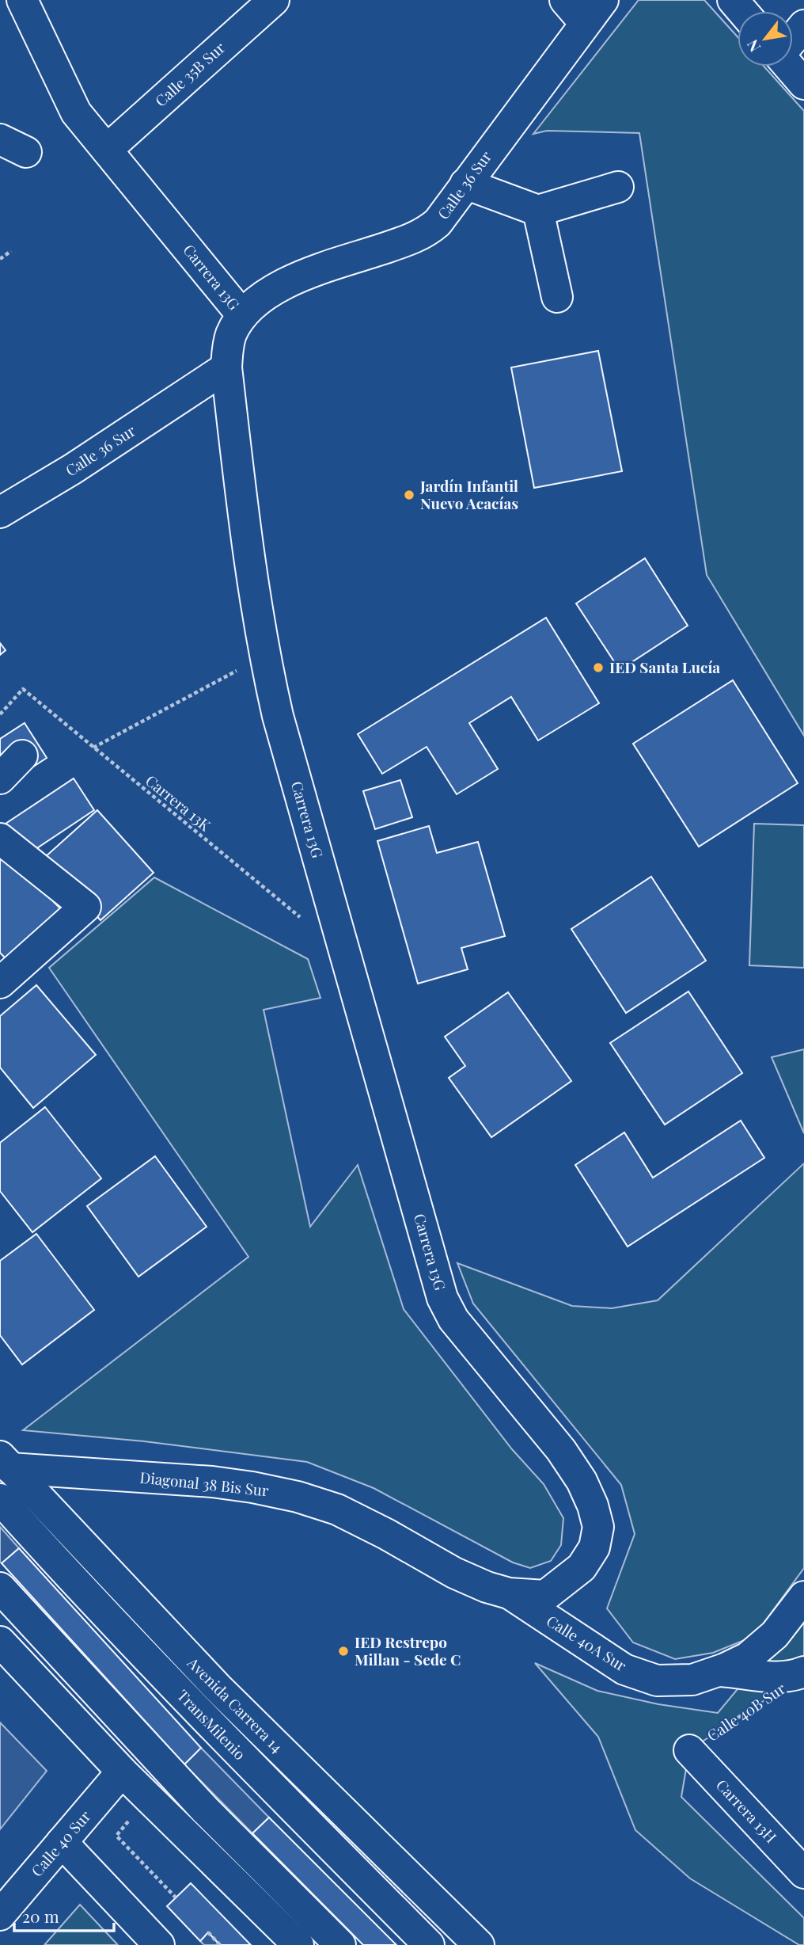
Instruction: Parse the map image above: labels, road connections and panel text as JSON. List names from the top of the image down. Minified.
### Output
{"streets":{"street":["Calle 35B Sur","Calle 36 Sur","Carrera 13G","Diagonal 38 Bis Sur","Calle 40A Sur","Avenida Carrera 14","Calle 40B Sur","TransMilenio","Carrera 13H","Calle 40 Sur"],"path":["Carrera 13K"]},"crossings":[["Calle 35B Sur","Carrera 13G"],["Calle 36 Sur","Carrera 13G"],["Carrera 13G","Diagonal 38 Bis Sur"],["Carrera 13G","Calle 40A Sur"],["Diagonal 38 Bis Sur","Calle 40A Sur"],["Diagonal 38 Bis Sur","Avenida Carrera 14"],["Calle 40A Sur","Calle 40B Sur"],["Calle 40B Sur","Carrera 13H"]],"places":["Jardín Infantil Nuevo Acacías","IED Santa Lucía","IED Restrepo Millan - Sede C"],"scale_bar":"20 m","north":"bottom left"}
